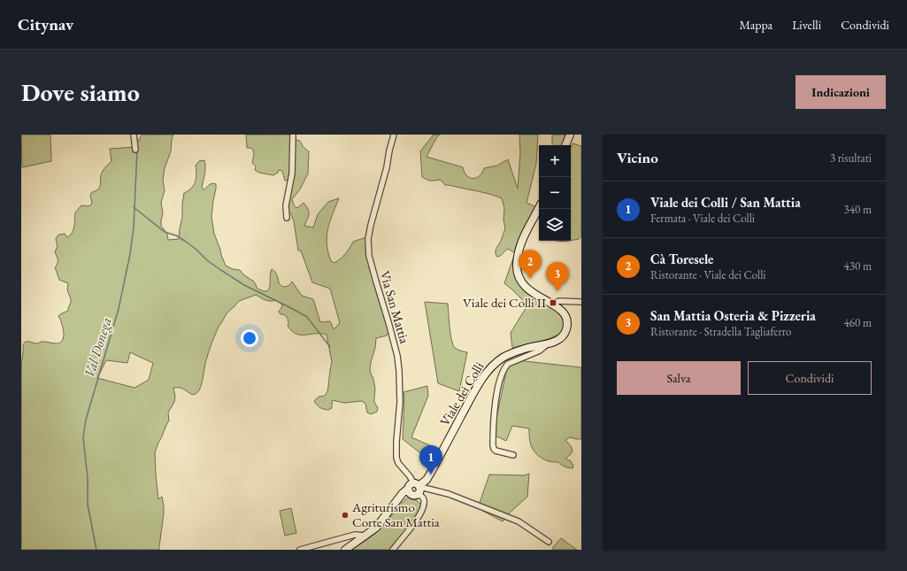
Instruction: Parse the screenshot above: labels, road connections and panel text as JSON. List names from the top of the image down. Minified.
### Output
{"streets":{"street":["Via San Mattia","Viale dei Colli"]},"crossings":[["Via San Mattia","Viale dei Colli"]],"water":["Val Donega"],"places":{"transit":["Viale dei Colli II"],"other":["Agriturismo Corte San Mattia"]},"page":{"header":"Citynav","nav":["Mappa","Livelli","Condividi"],"buttons":["Indicazioni",["Salva","Condividi"]],"title":"Dove siamo","heading":["Vicino","3 risultati"],"map_buttons":["+","−"],"list":[{"mark":"1","name":"Viale dei Colli / San Mattia","note":"Fermata · Viale dei Colli","value":"340 m"},{"mark":"2","name":"Cà Toresele","note":"Ristorante · Viale dei Colli","value":"430 m"},{"mark":"3","name":"San Mattia Osteria & Pizzeria","note":"Ristorante · Stradella Tagliaferro","value":"460 m"}],"pins":["2","3","1"]}}
